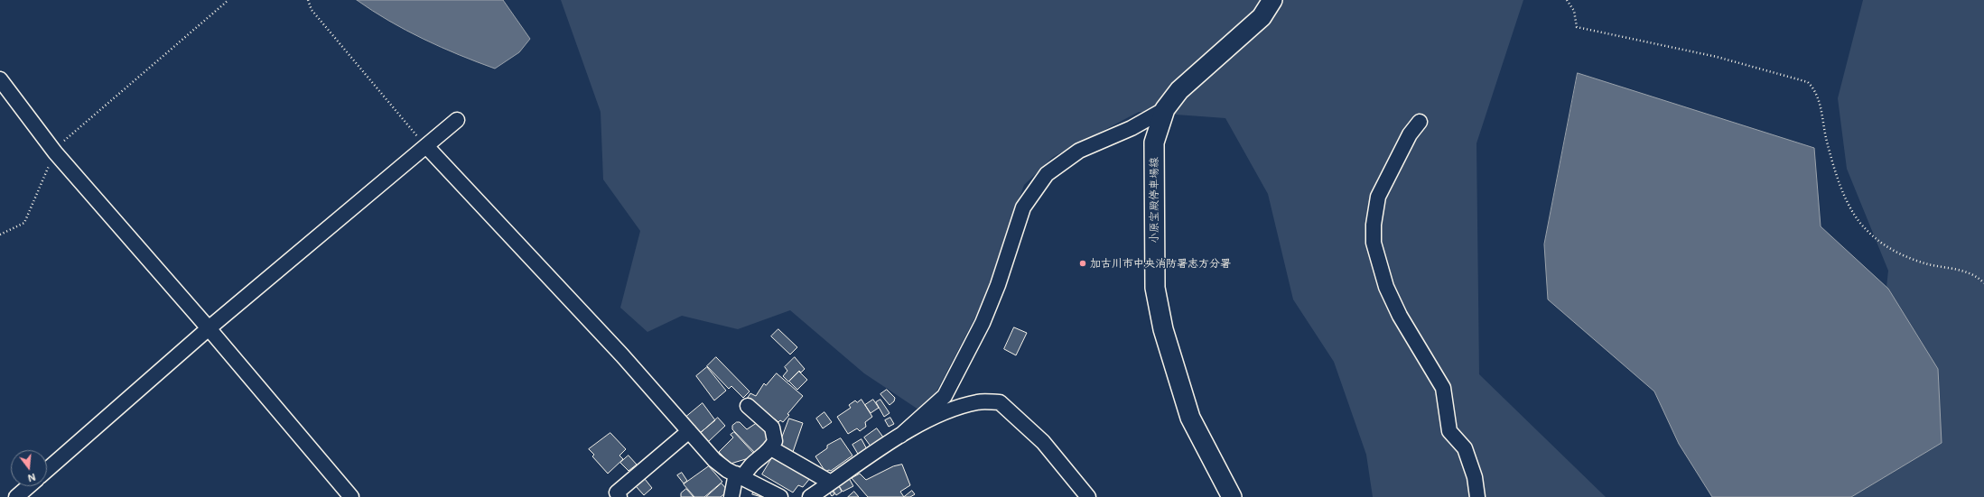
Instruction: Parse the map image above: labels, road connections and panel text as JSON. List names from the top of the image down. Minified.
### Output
{"streets":{"main road":["小原宝殿停車場線"]},"places":["加古川市中央消防署志方分署"],"north":"bottom"}
